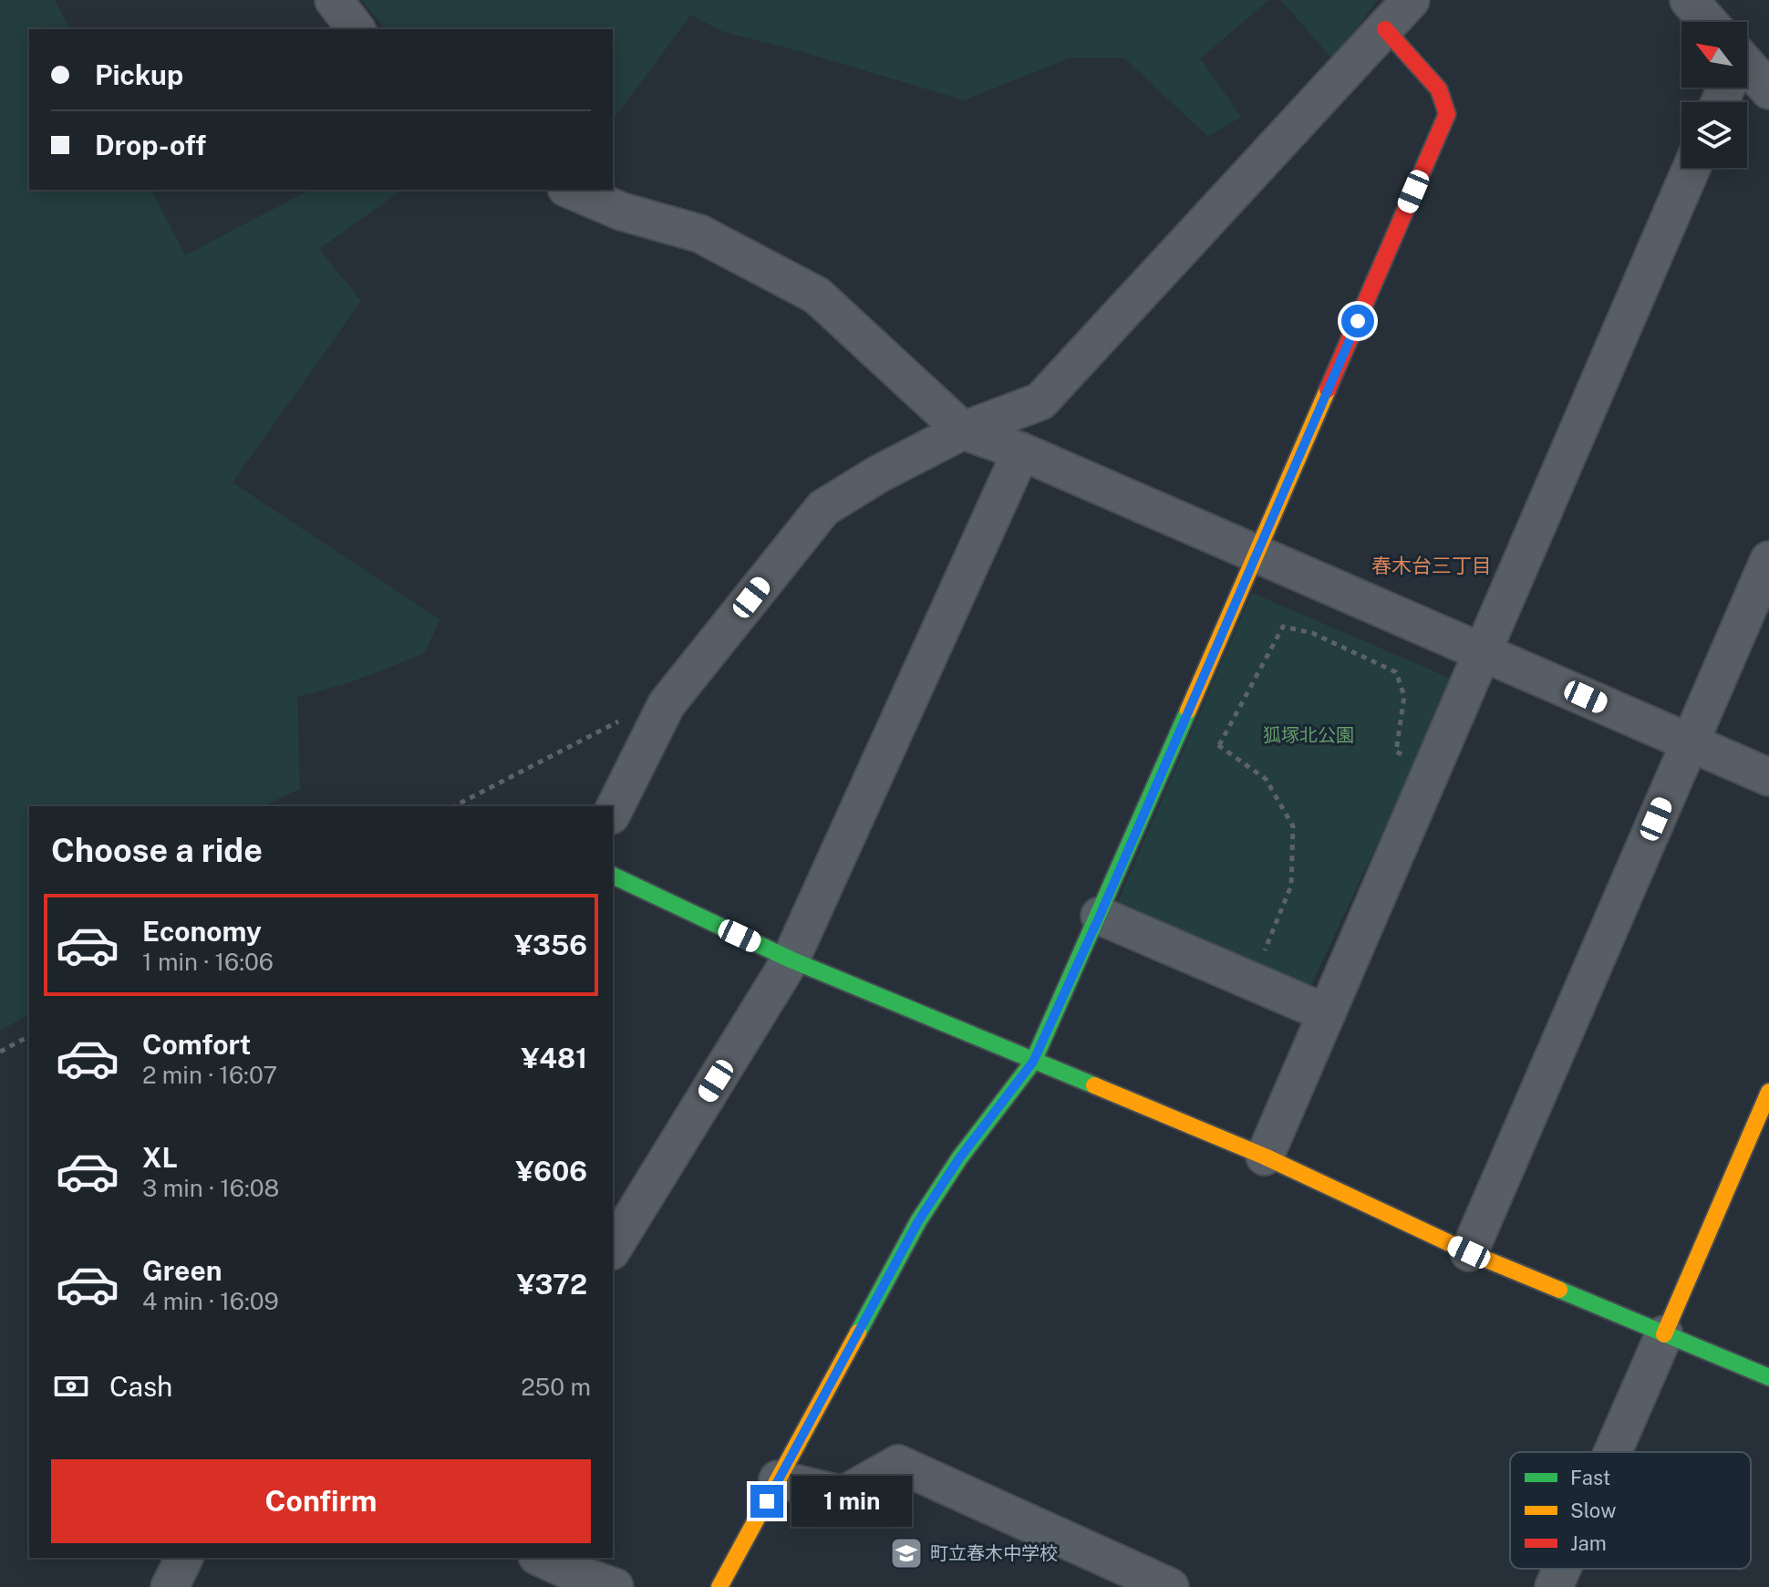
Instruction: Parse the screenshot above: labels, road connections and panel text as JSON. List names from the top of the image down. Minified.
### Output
{"districts":["春木台三丁目"],"parks":["狐塚北公園"],"places":{"school or university":["町立春木中学校"]},"legend":["Fast","Slow","Jam"],"north":"top left","page":{"banner":["Pickup","Drop-off"],"heading":"Choose a ride","list":[{"name":"Economy","note":"1 min · 16:06","value":"¥356"},{"name":"Comfort","note":"2 min · 16:07","value":"¥481"},{"name":"XL","note":"3 min · 16:08","value":"¥606"},{"name":"Green","note":"4 min · 16:09","value":"¥372"}],"pay":["Cash","250 m"],"buttons":"Confirm","bubble":"1 min"}}
